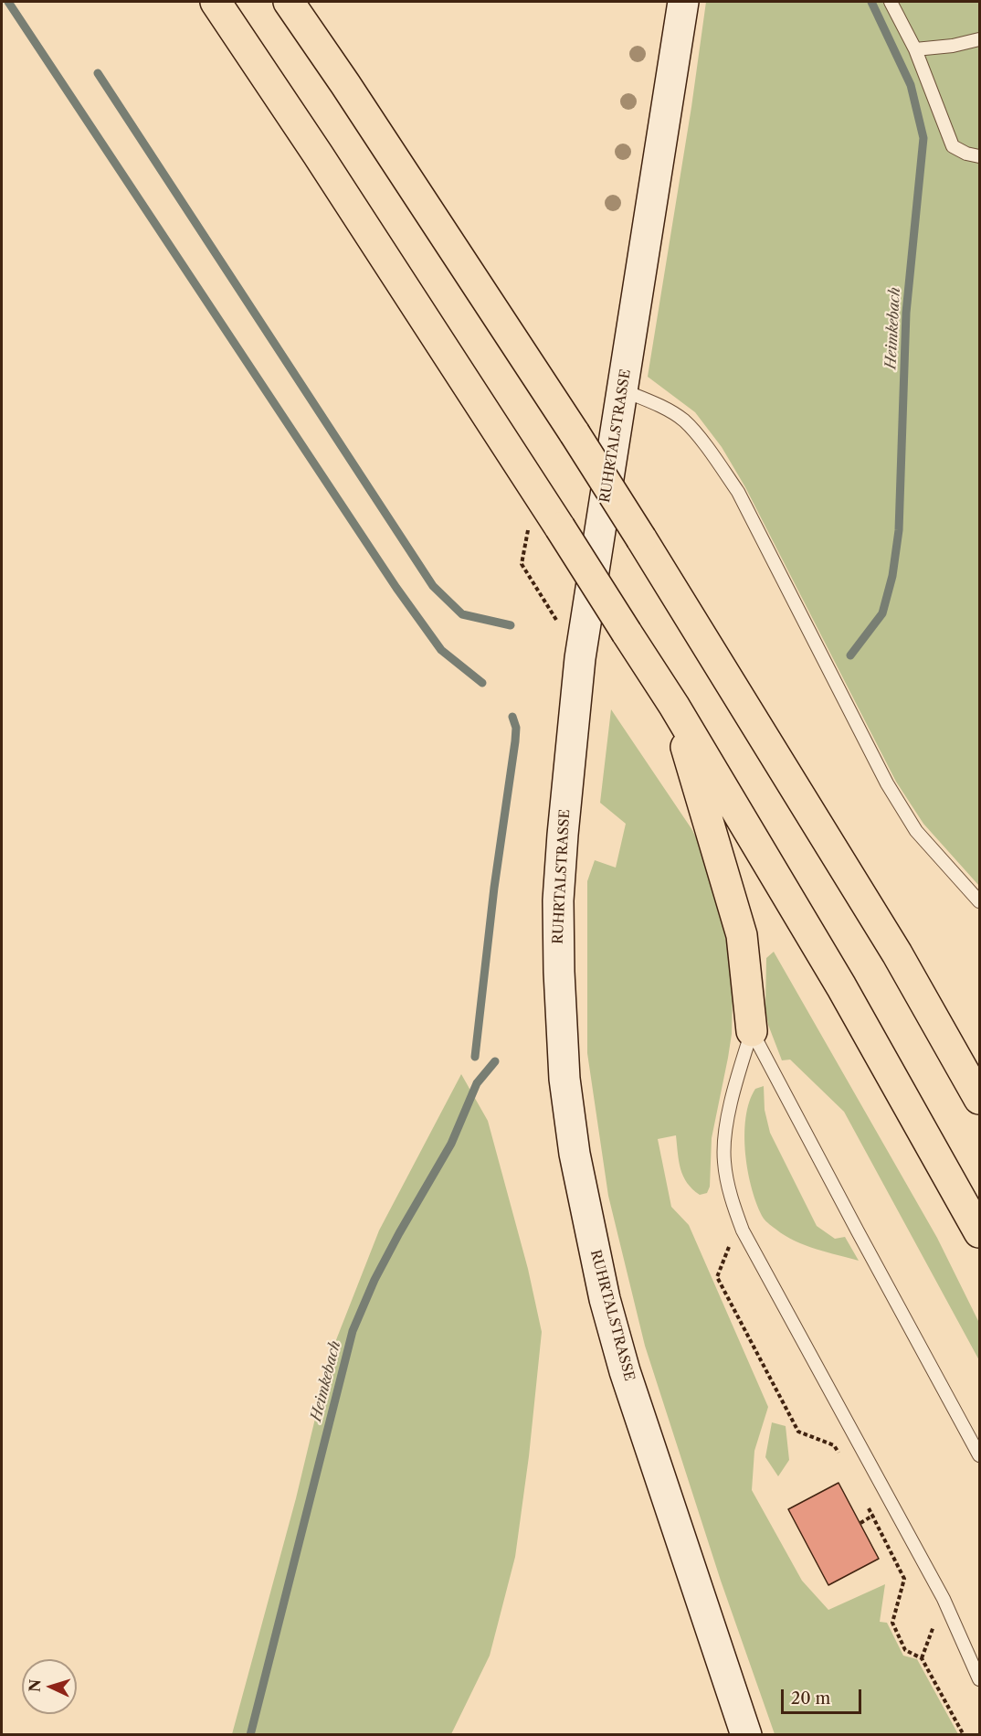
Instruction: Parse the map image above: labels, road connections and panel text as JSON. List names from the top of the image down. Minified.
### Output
{"streets":{"main road":["RUHRTALSTRASSE"]},"water":["Heimkebach"],"scale_bar":"20 m","north":"left"}
